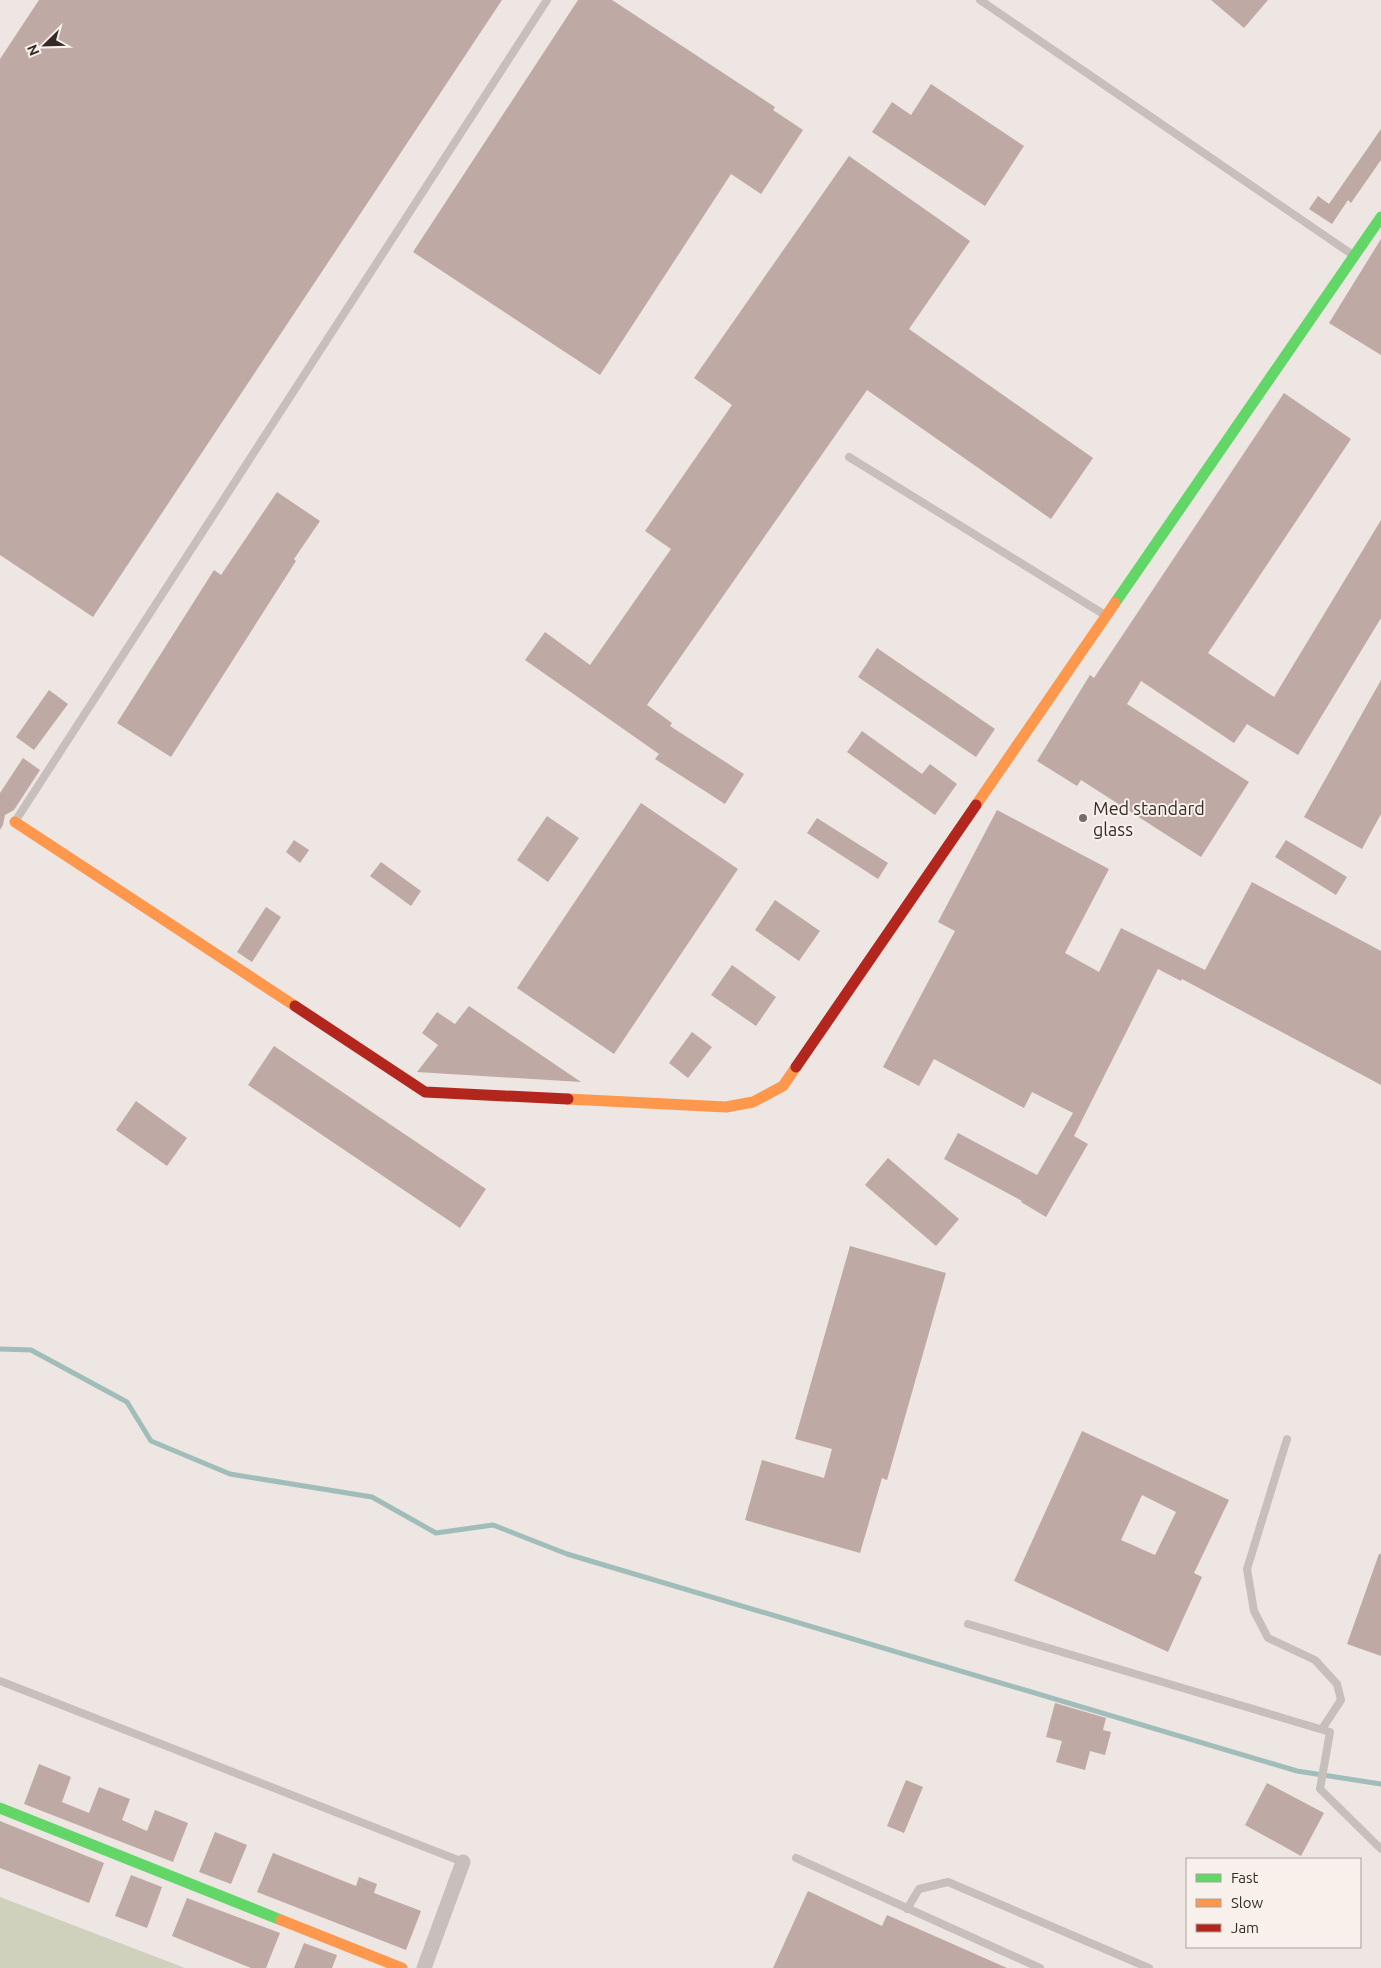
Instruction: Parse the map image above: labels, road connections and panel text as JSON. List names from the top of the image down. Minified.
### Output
{"places":["Med standard glass"],"legend":["Fast","Slow","Jam"],"north":"bottom left"}
